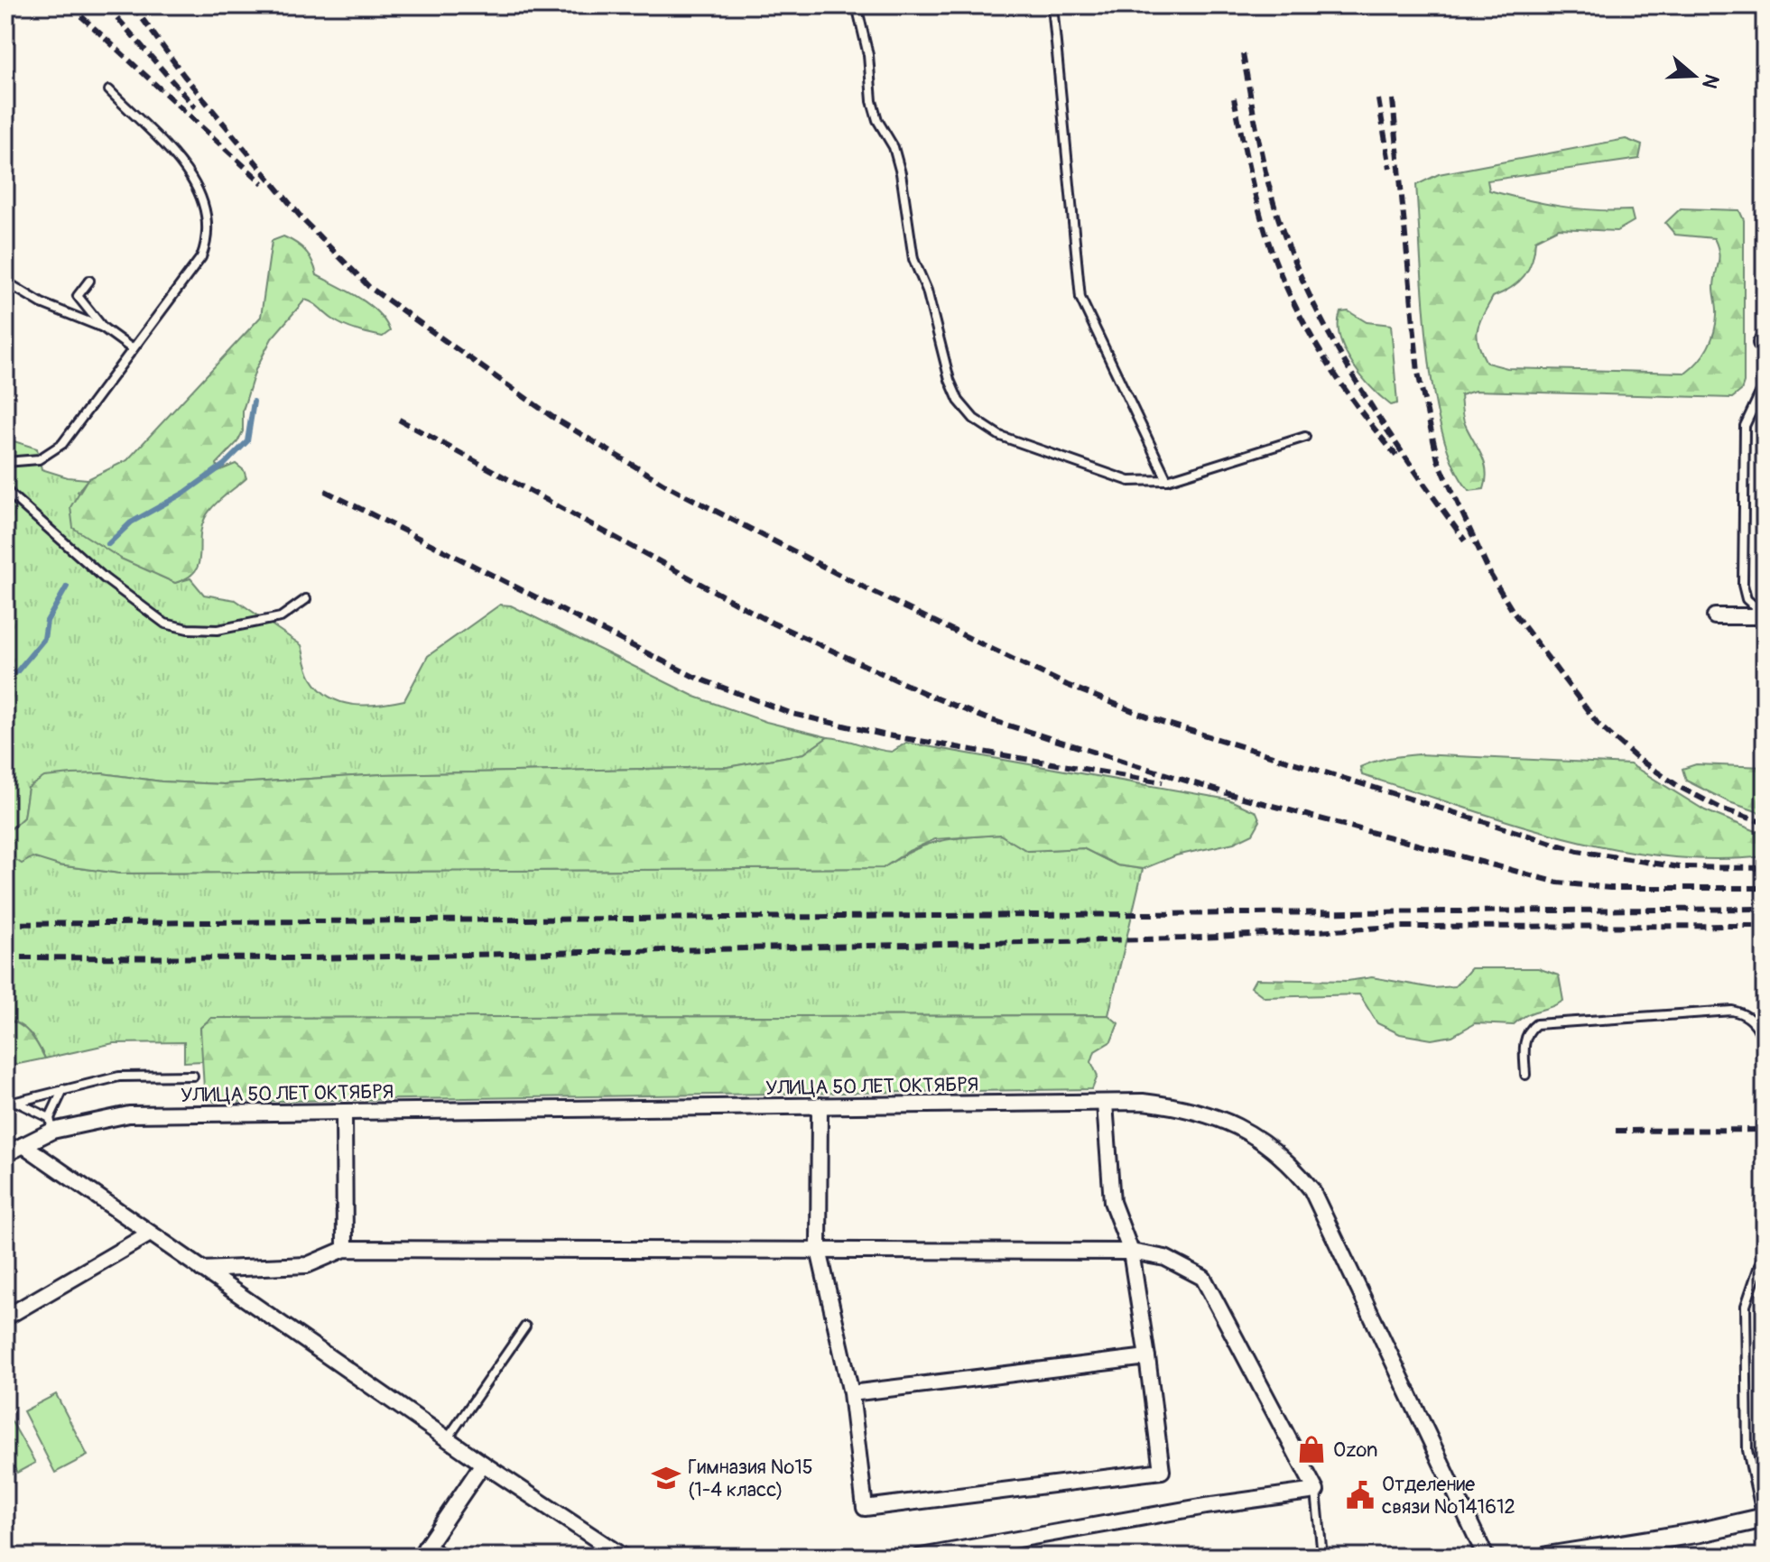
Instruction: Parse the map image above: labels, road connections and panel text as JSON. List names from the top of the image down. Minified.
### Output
{"streets":{"street":["УЛИЦА 50 ЛЕТ ОКТЯБРЯ"]},"places":{"shop":["Ozon"],"school or university":["Гимназия №15 (1-4 класс)"],"public building":["Отделение связи №141612"]},"north":"right"}
